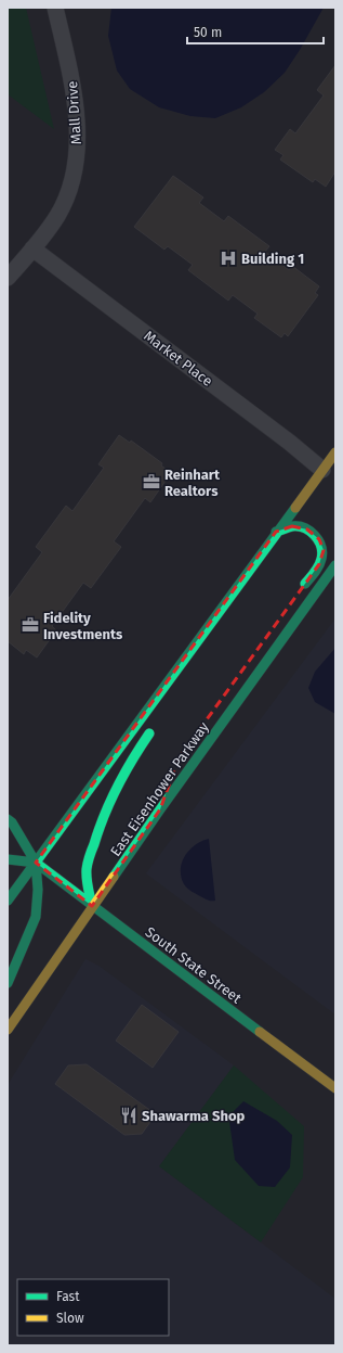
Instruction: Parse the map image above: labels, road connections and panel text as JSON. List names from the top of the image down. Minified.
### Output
{"streets":{"main road":["East Eisenhower Parkway","South State Street"],"street":["Mall Drive","Market Place"]},"crossings":[["Mall Drive","Market Place"],["East Eisenhower Parkway","South State Street"]],"places":{"hospital":["Building 1"],"office":["Reinhart Realtors","Fidelity Investments"],"restaurant":["Shawarma Shop"]},"legend":["Fast","Slow"],"scale_bar":"50 m"}
